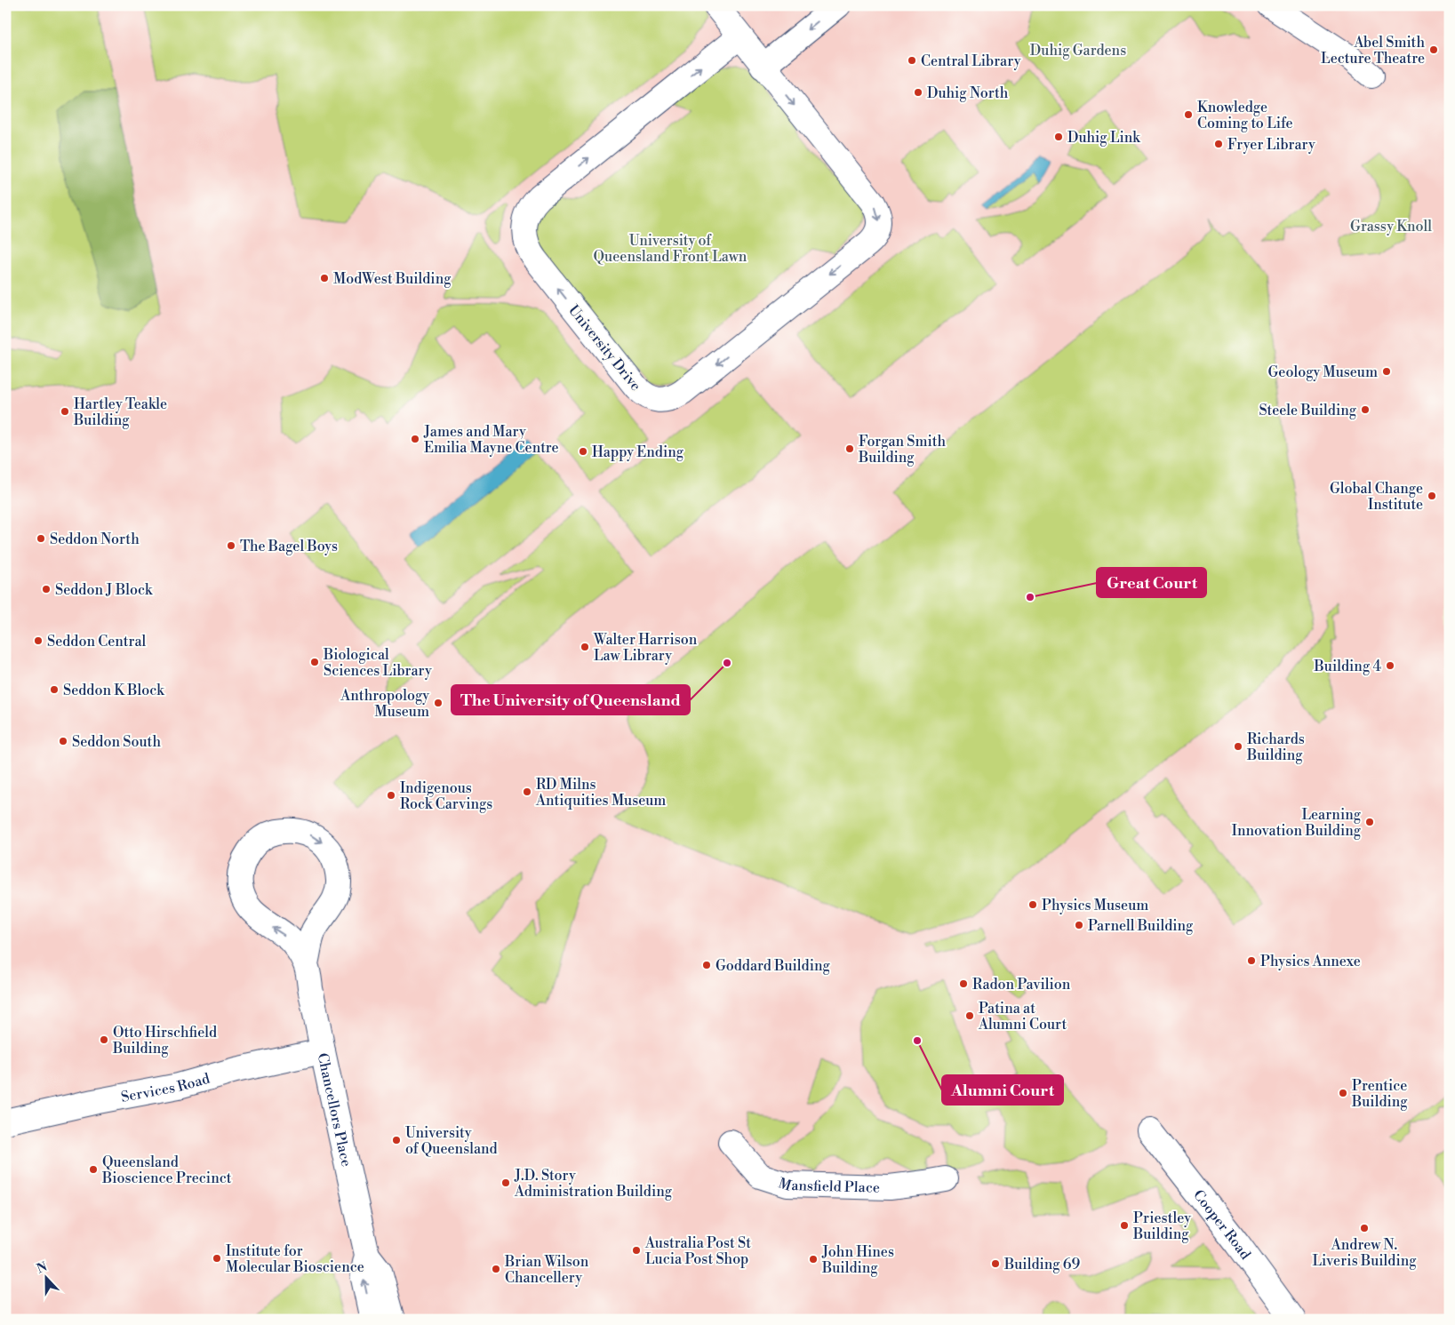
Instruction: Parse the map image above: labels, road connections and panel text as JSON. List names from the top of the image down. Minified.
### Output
{"streets":{"street":["University Drive","Services Road","Chancellors Place","Mansfield Place","Cooper Road"]},"crossings":[["Services Road","Chancellors Place"]],"parks":["Duhig Gardens","Grassy Knoll","University of Queensland Front Lawn"],"places":["Abel Smith Lecture Theatre","Central Library","Duhig North","Knowledge Coming to Life","Duhig Link","Fryer Library","ModWest Building","Geology Museum","Steele Building","Hartley Teakle Building","James and Mary Emilia Mayne Centre","Forgan Smith Building","Happy Ending","Global Change Institute","Seddon North","The Bagel Boys","Seddon J Block","Great Court","Seddon Central","Walter Harrison Law Library","Biological Sciences Library","The University of Queensland","Building 4","Seddon K Block","Anthropology Museum","Seddon South","Richards Building","RD Milns Antiquities Museum","Indigenous Rock Carvings","Learning Innovation Building","Physics Museum","Parnell Building","Physics Annexe","Goddard Building","Radon Pavilion","Patina at Alumni Court","Otto Hirschfield Building","Alumni Court","Prentice Building","University of Queensland","Queensland Bioscience Precinct","J.D. Story Administration Building","Priestley Building","Andrew N. Liveris Building","Australia Post St Lucia Post Shop","Institute for Molecular Bioscience","John Hines Building","Building 69","Brian Wilson Chancellery"],"north":"top"}
